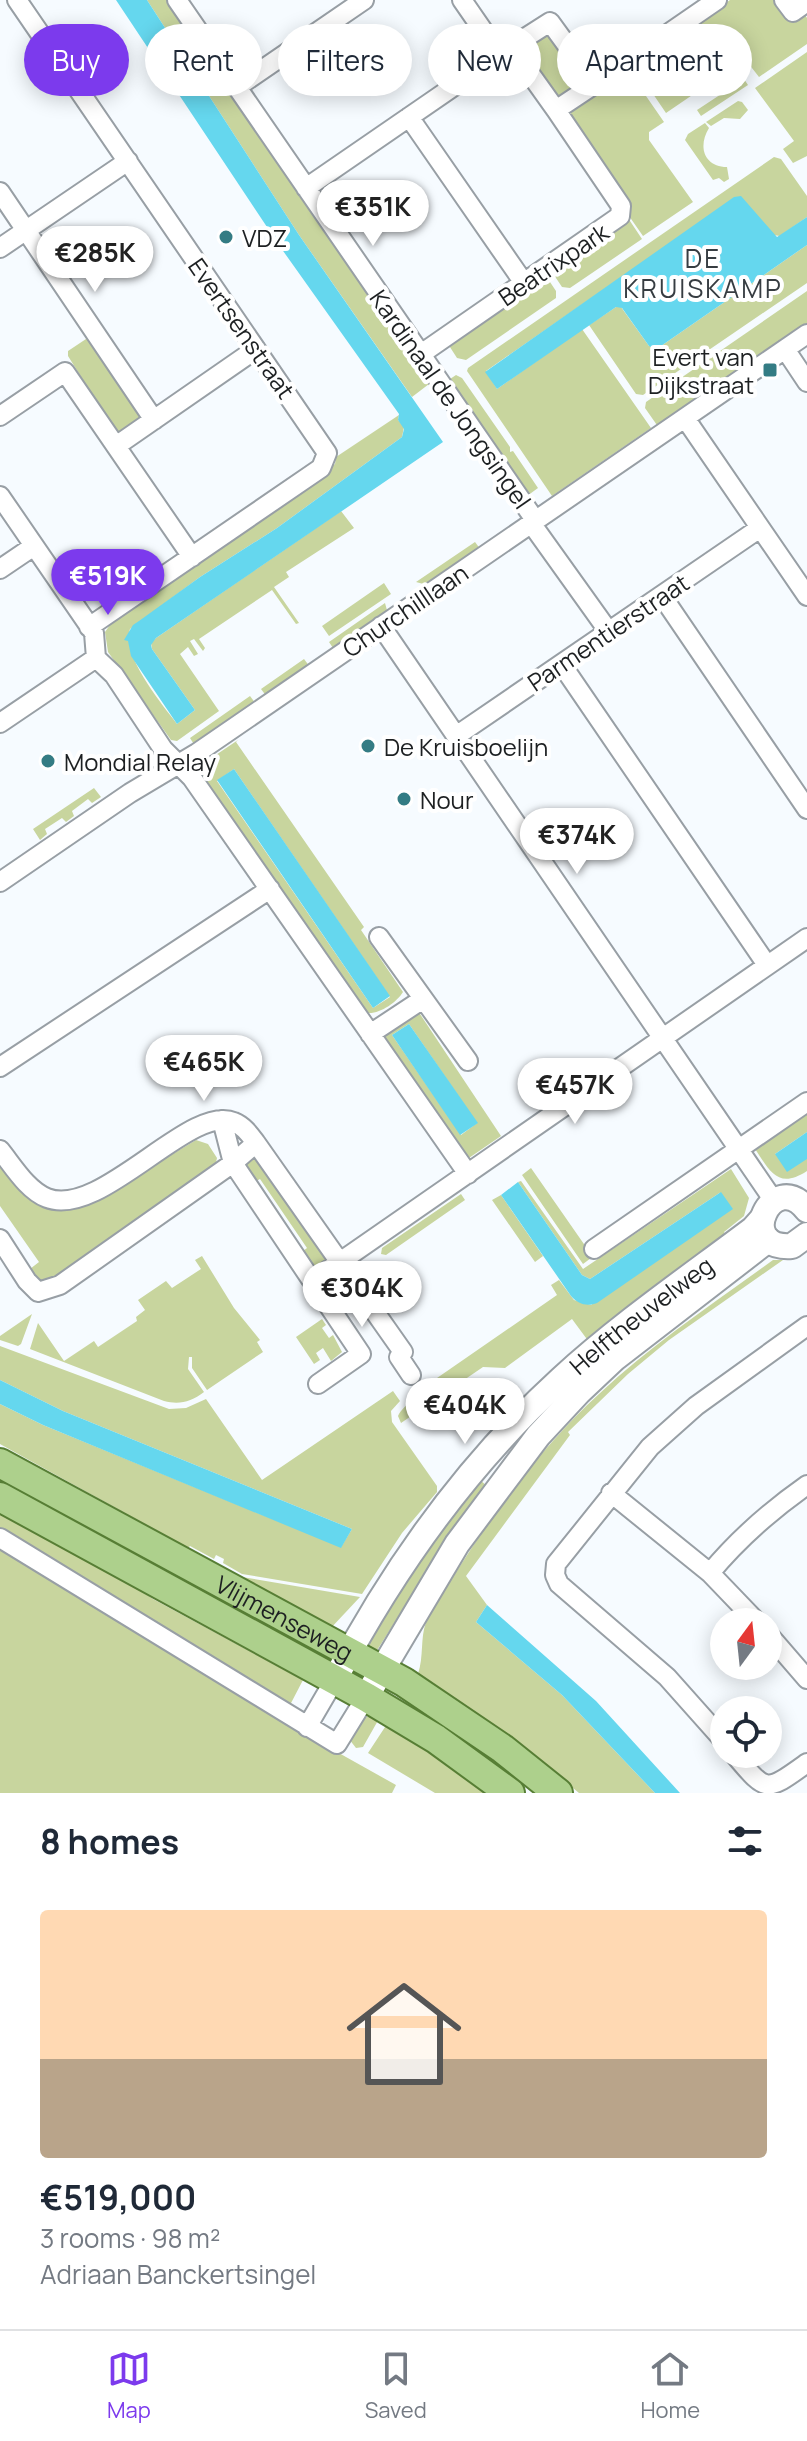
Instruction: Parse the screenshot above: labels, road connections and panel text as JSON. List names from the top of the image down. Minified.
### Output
{"streets":{"main road":["Helftheuvelweg","Vlijmenseweg"],"street":["Beatrixpark","Evertsenstraat","Kardinaal de Jongsingel","Churchilllaan","Parmentierstraat"]},"crossings":[["Beatrixpark","Kardinaal de Jongsingel"],["Kardinaal de Jongsingel","Churchilllaan"],["Kardinaal de Jongsingel","Parmentierstraat"],["Helftheuvelweg","Vlijmenseweg"]],"districts":["DE KRUISKAMP"],"places":{"other":["VDZ","De Kruisboelijn","Mondial Relay","Nour"],"transit":["Evert van Dijkstraat"]},"north":"top","page":{"chip":["Buy","Rent","Filters","New","Apartment"],"price":["€351K","€285K","€519K","€374K","€465K","€457K","€304K","€404K"],"heading":"8 homes","list":[{"name":"€519,000","note":"3 rooms · 98 m² · Adriaan Banckertsingel"}],"tabs":["Map","Saved","Home"]}}
